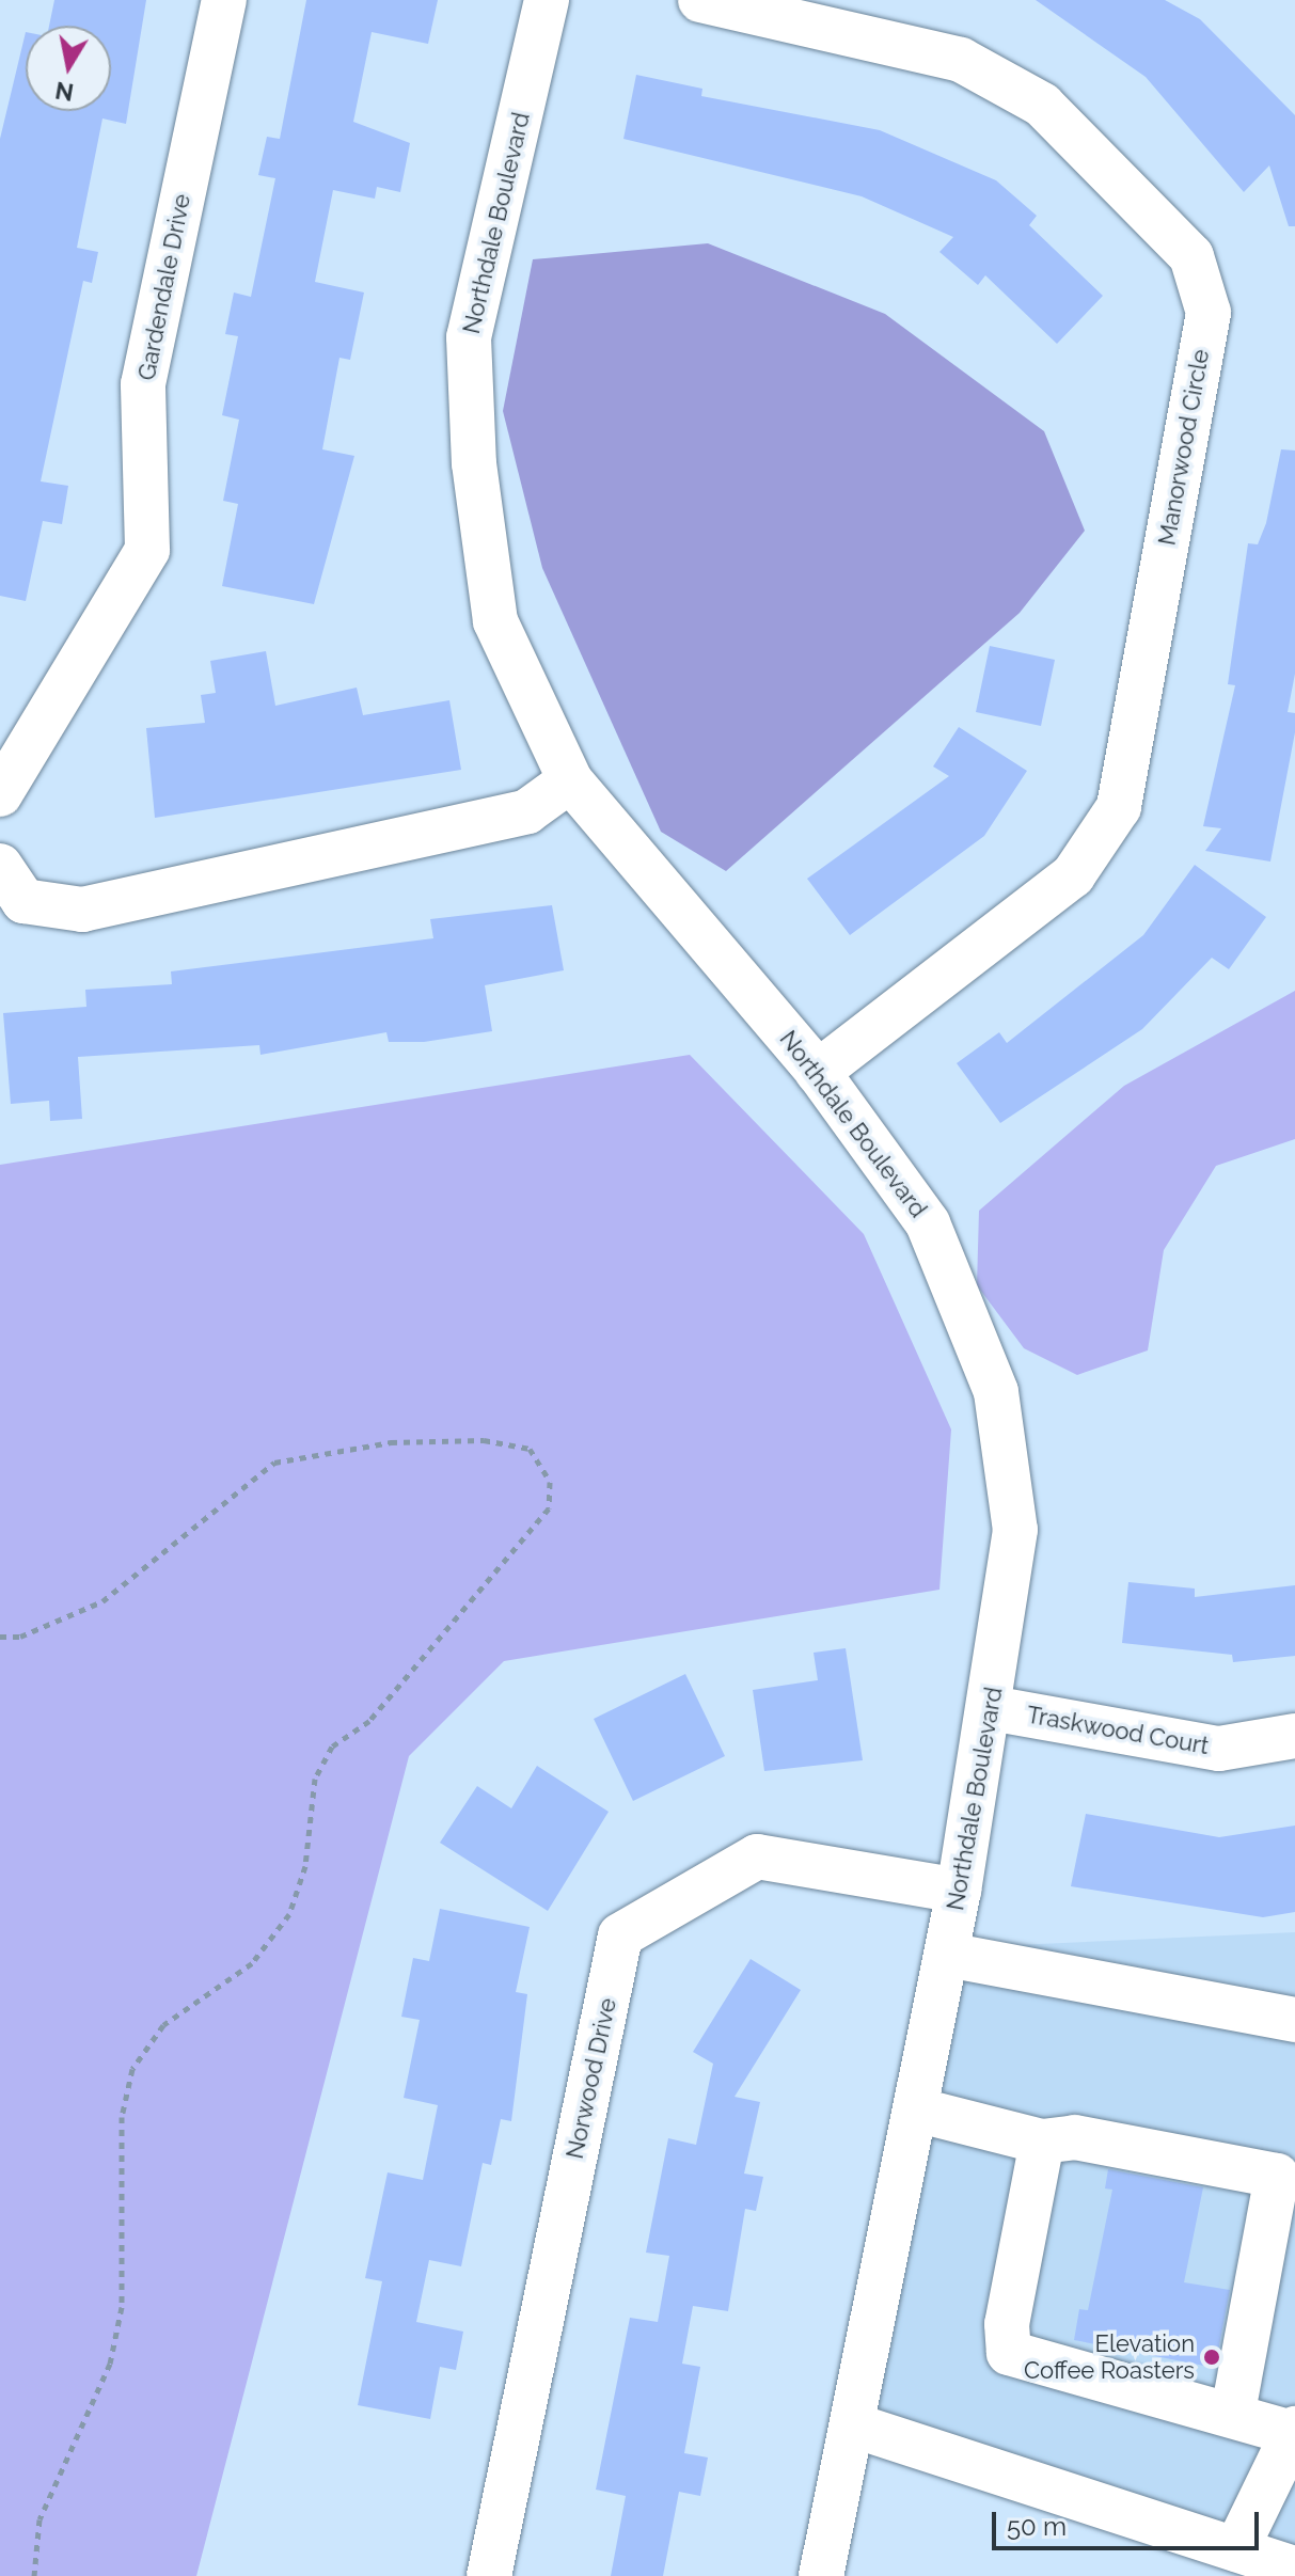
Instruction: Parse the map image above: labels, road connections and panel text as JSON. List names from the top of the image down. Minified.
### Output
{"streets":{"street":["Northdale Boulevard","Gardendale Drive","Manorwood Circle","Traskwood Court","Norwood Drive"]},"crossings":[["Northdale Boulevard","Manorwood Circle"],["Northdale Boulevard","Traskwood Court"],["Northdale Boulevard","Norwood Drive"]],"places":["Elevation Coffee Roasters"],"scale_bar":"50 m","north":"bottom"}
